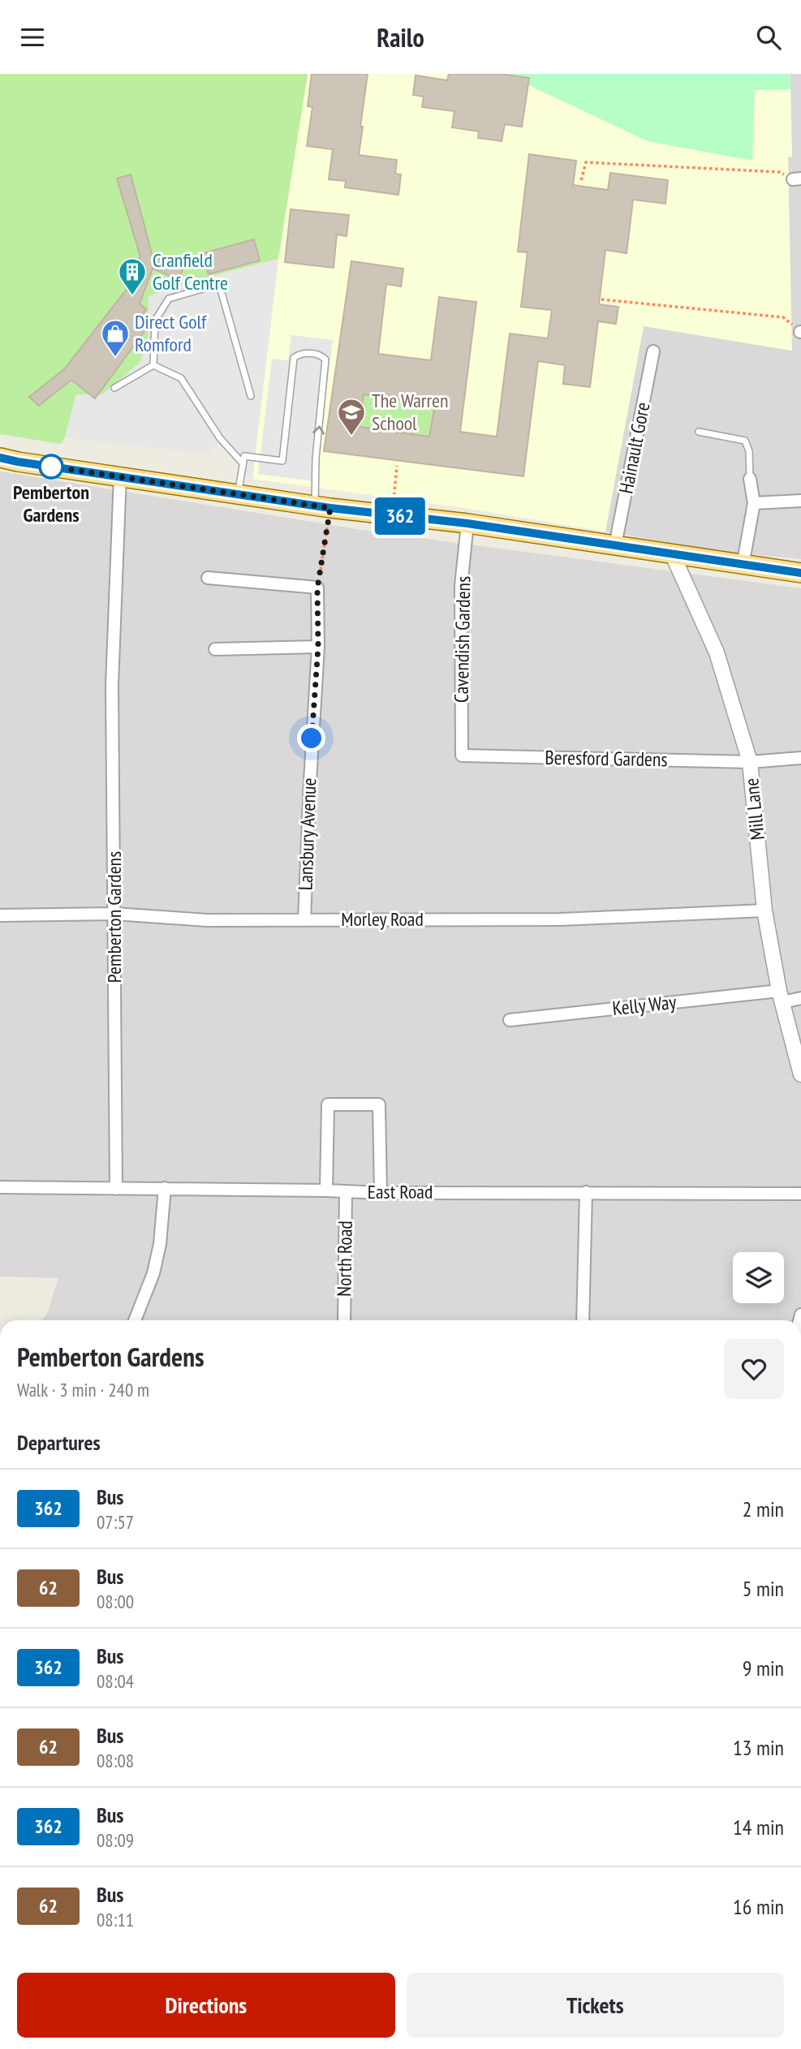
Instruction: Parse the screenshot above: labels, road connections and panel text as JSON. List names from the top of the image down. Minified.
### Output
{"streets":{"street":["Hainault Gore","Cavendish Gardens","Beresford Gardens","Mill Lane","Lansbury Avenue","Pemberton Gardens","Morley Road","Kelly Way","East Road","North Road"]},"crossings":[["Cavendish Gardens","Beresford Gardens"],["Beresford Gardens","Mill Lane"],["Mill Lane","Morley Road"],["Mill Lane","Kelly Way"],["Lansbury Avenue","Morley Road"],["Pemberton Gardens","Morley Road"],["Pemberton Gardens","East Road"],["East Road","North Road"]],"places":{"building":["Cranfield Golf Centre"],"shop":["Direct Golf Romford"],"school or university":["The Warren School"],"other":["Pemberton Gardens"]},"lines":["bus line 362"],"page":{"header":"Railo","on_map":"362","heading":[["Pemberton Gardens","Walk · 3 min · 240 m"],"Departures"],"list":[{"mark":"362","name":"Bus","note":"07:57","value":"2 min"},{"mark":"62","name":"Bus","note":"08:00","value":"5 min"},{"mark":"362","name":"Bus","note":"08:04","value":"9 min"},{"mark":"62","name":"Bus","note":"08:08","value":"13 min"},{"mark":"362","name":"Bus","note":"08:09","value":"14 min"},{"mark":"62","name":"Bus","note":"08:11","value":"16 min"}],"buttons":["Directions","Tickets"]}}
